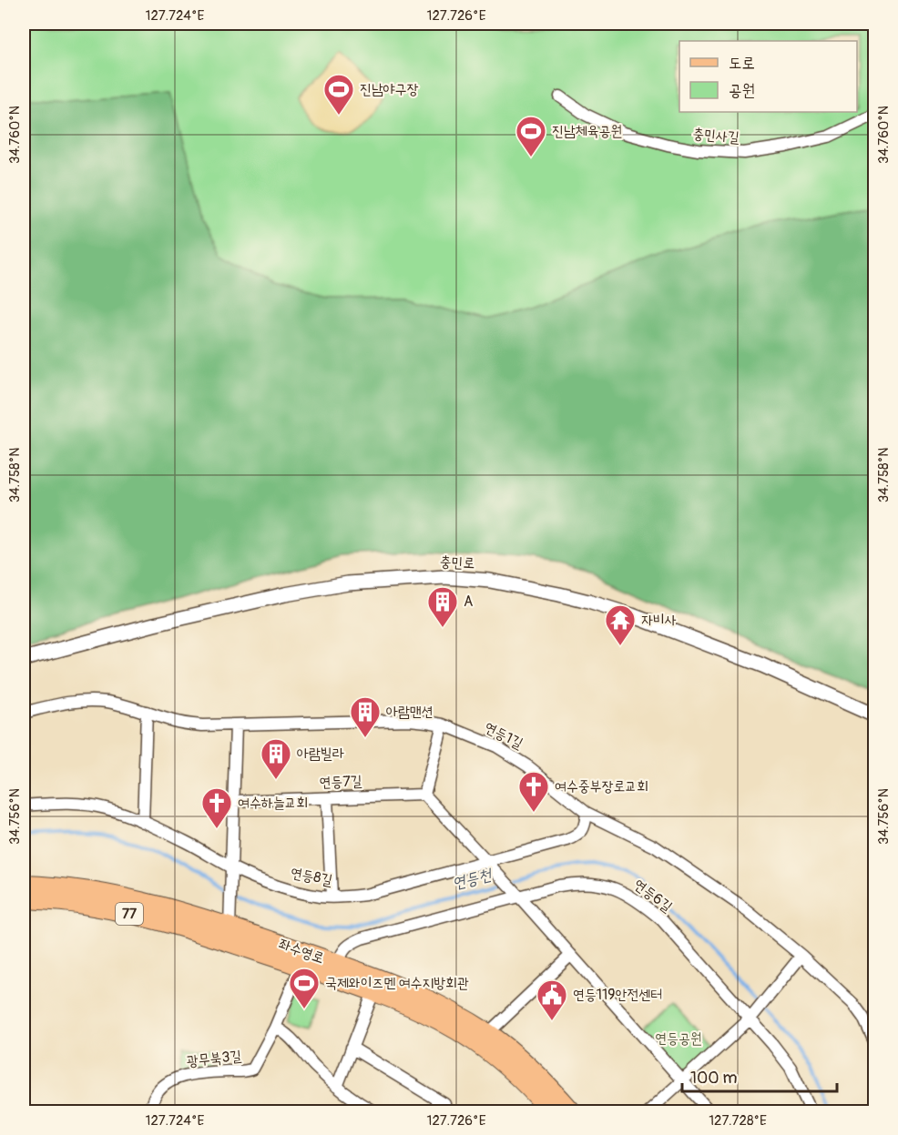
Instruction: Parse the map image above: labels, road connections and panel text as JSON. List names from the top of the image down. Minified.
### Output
{"streets":{"main road":["77","좌수영로"],"street":["충민사길","충민로","연등1길","연등7길","연등8길","연등6길","광무북3길"]},"crossings":[["연등1길","연등8길"],["연등6길","좌수영로"],["좌수영로","광무북3길"]],"water":["연등천"],"parks":["연등공원"],"places":{"sports":["진남야구장","진남체육공원","국제와이즈멘 여수지방회관"],"building":["A","아람맨션","아람빌라"],"temple":["자비사"],"church":["여수중부장로교회","여수하늘교회"],"public building":["연등119안전센터"]},"legend":["도로","공원"],"scale_bar":"100 m","coordinates":["127.724°E","127.726°E","34.760°N","34.758°N","34.756°N","127.728°E"]}
